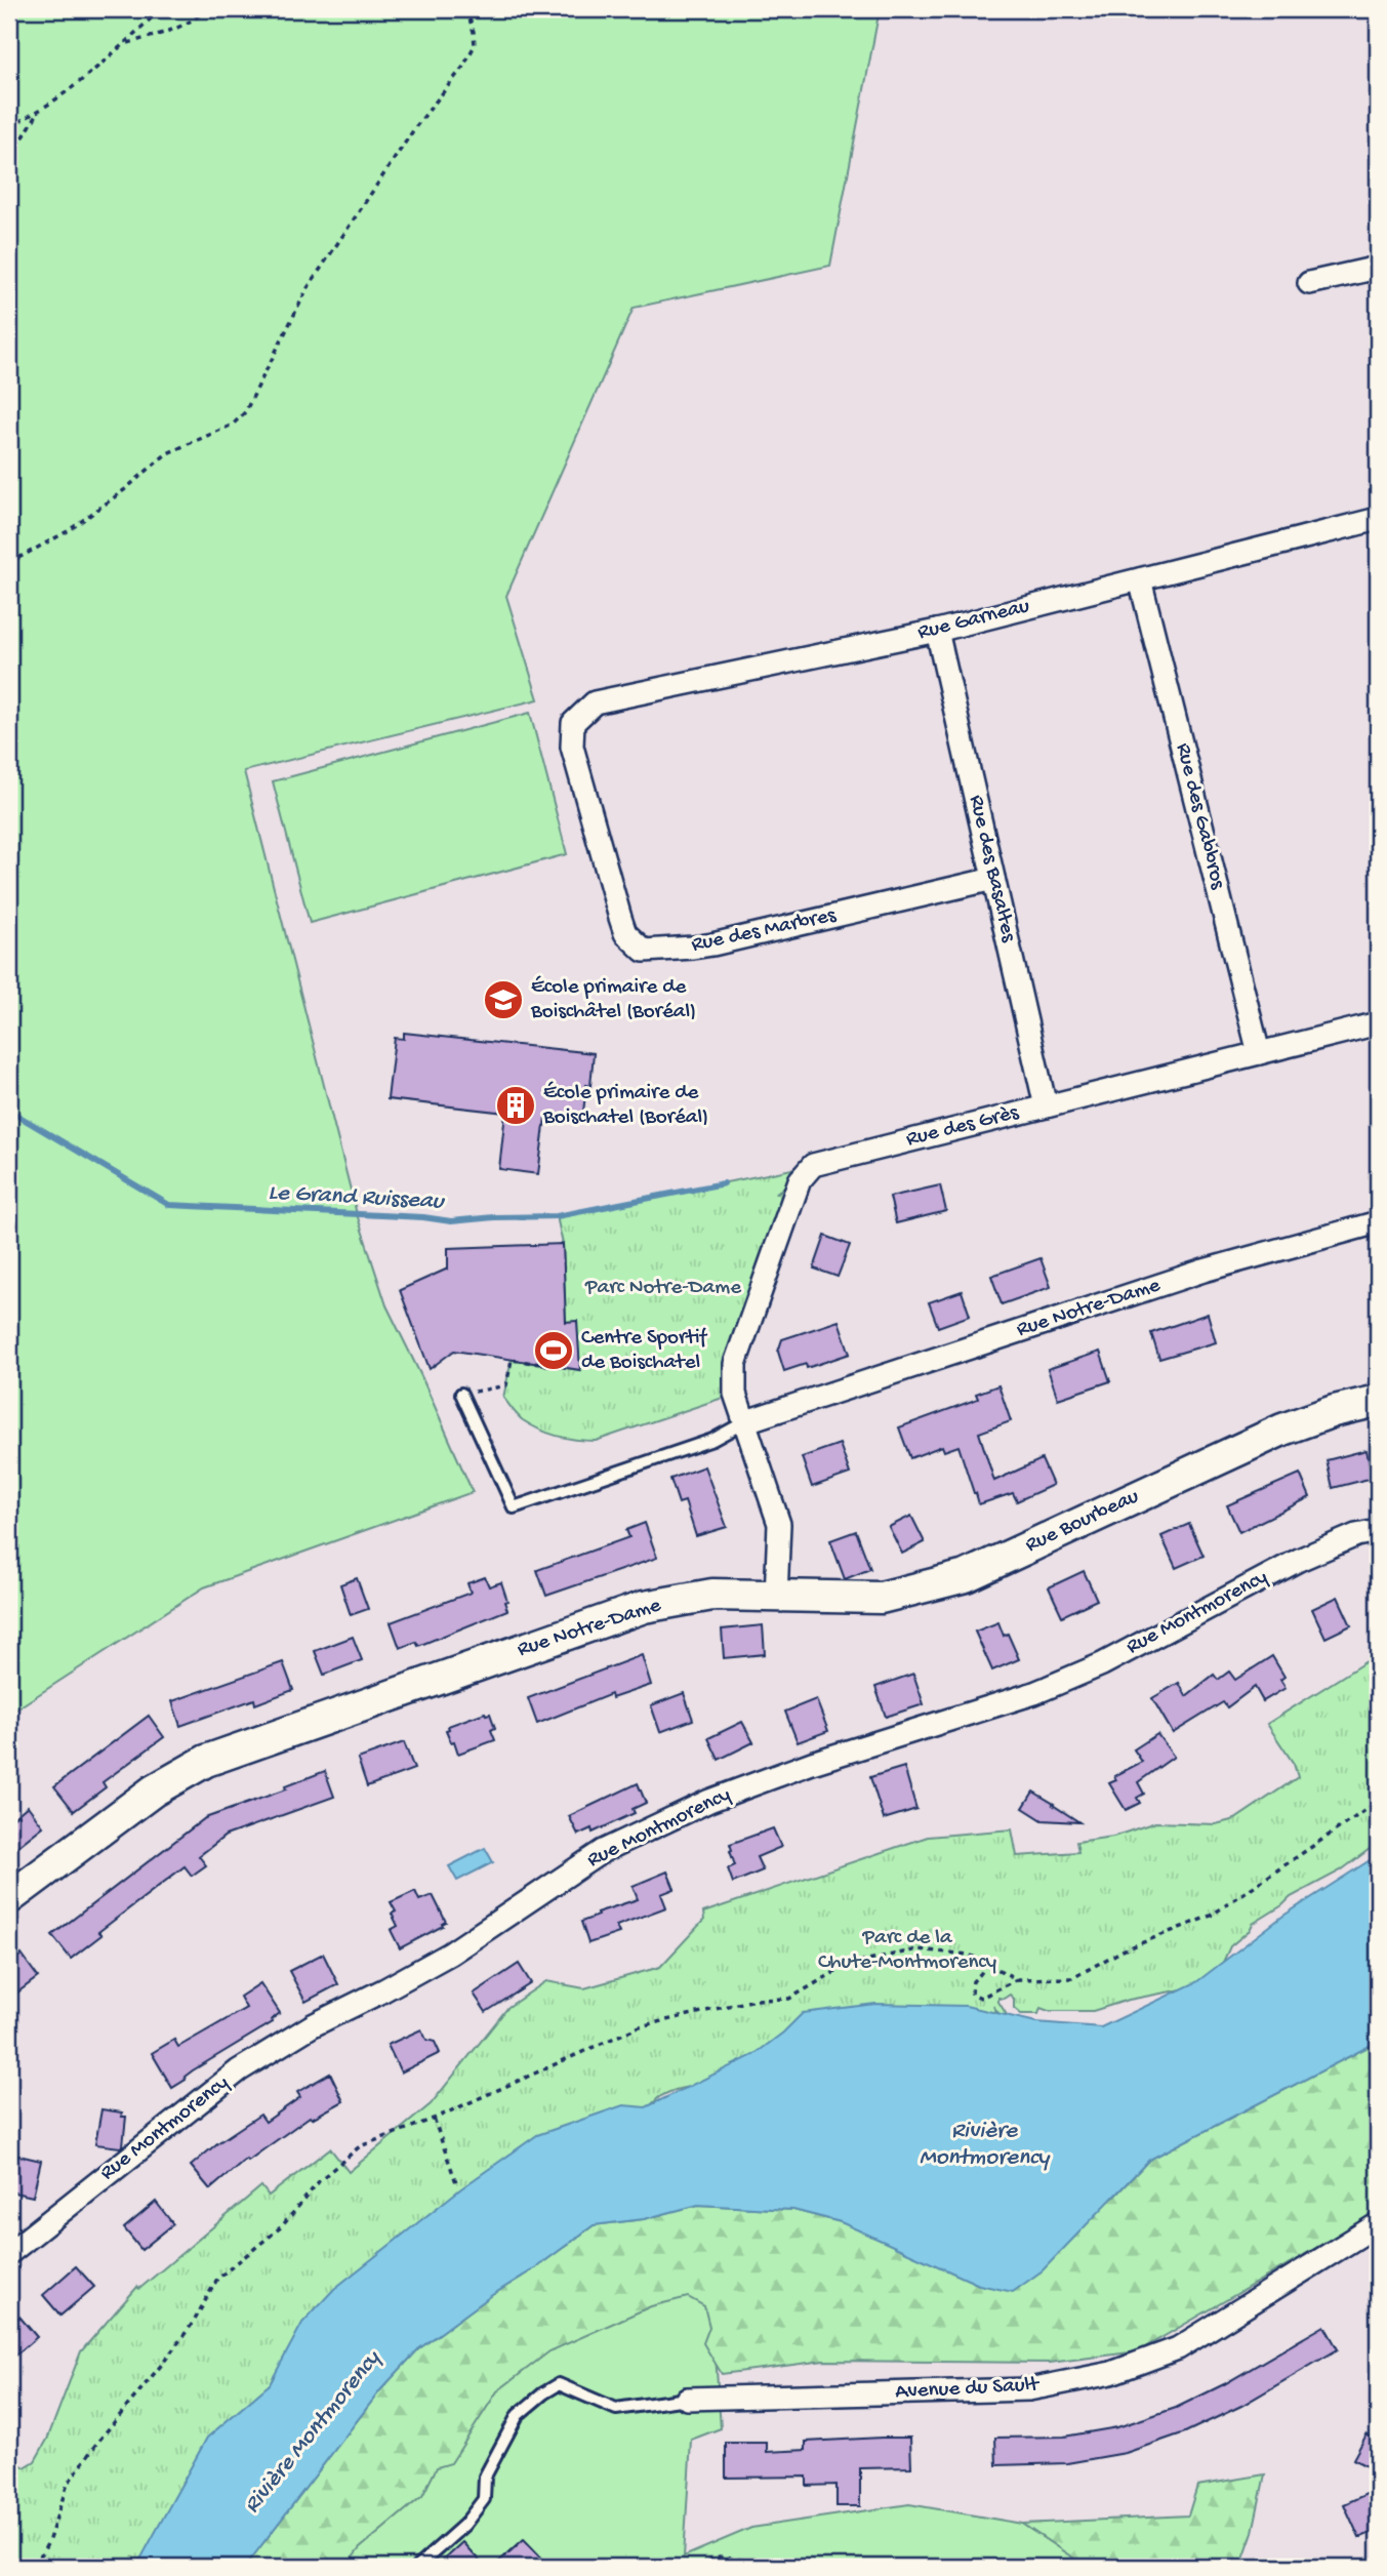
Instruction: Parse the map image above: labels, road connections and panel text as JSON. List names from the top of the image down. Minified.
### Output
{"streets":{"street":["Rue Garneau","Rue des Gabbros","Rue des Basaltes","Rue des Marbres","Rue des Grès","Rue Notre-Dame","Rue Bourbeau","Rue Montmorency","Avenue du Sault"]},"crossings":[["Rue Garneau","Rue des Gabbros"],["Rue Garneau","Rue des Basaltes"],["Rue Garneau","Rue des Marbres"],["Rue des Gabbros","Rue des Grès"],["Rue des Basaltes","Rue des Marbres"],["Rue des Basaltes","Rue des Grès"],["Rue des Grès","Rue Notre-Dame"],["Rue Notre-Dame","Rue Bourbeau"]],"water":["Le Grand Ruisseau","Rivière Montmorency"],"parks":["Parc Notre-Dame","Parc de la Chute-Montmorency"],"places":{"school or university":["École primaire de Boischâtel (Boréal)"],"building":["École primaire de Boischatel (Boréal)"],"sports":["Centre Sportif de Boischatel"]}}
